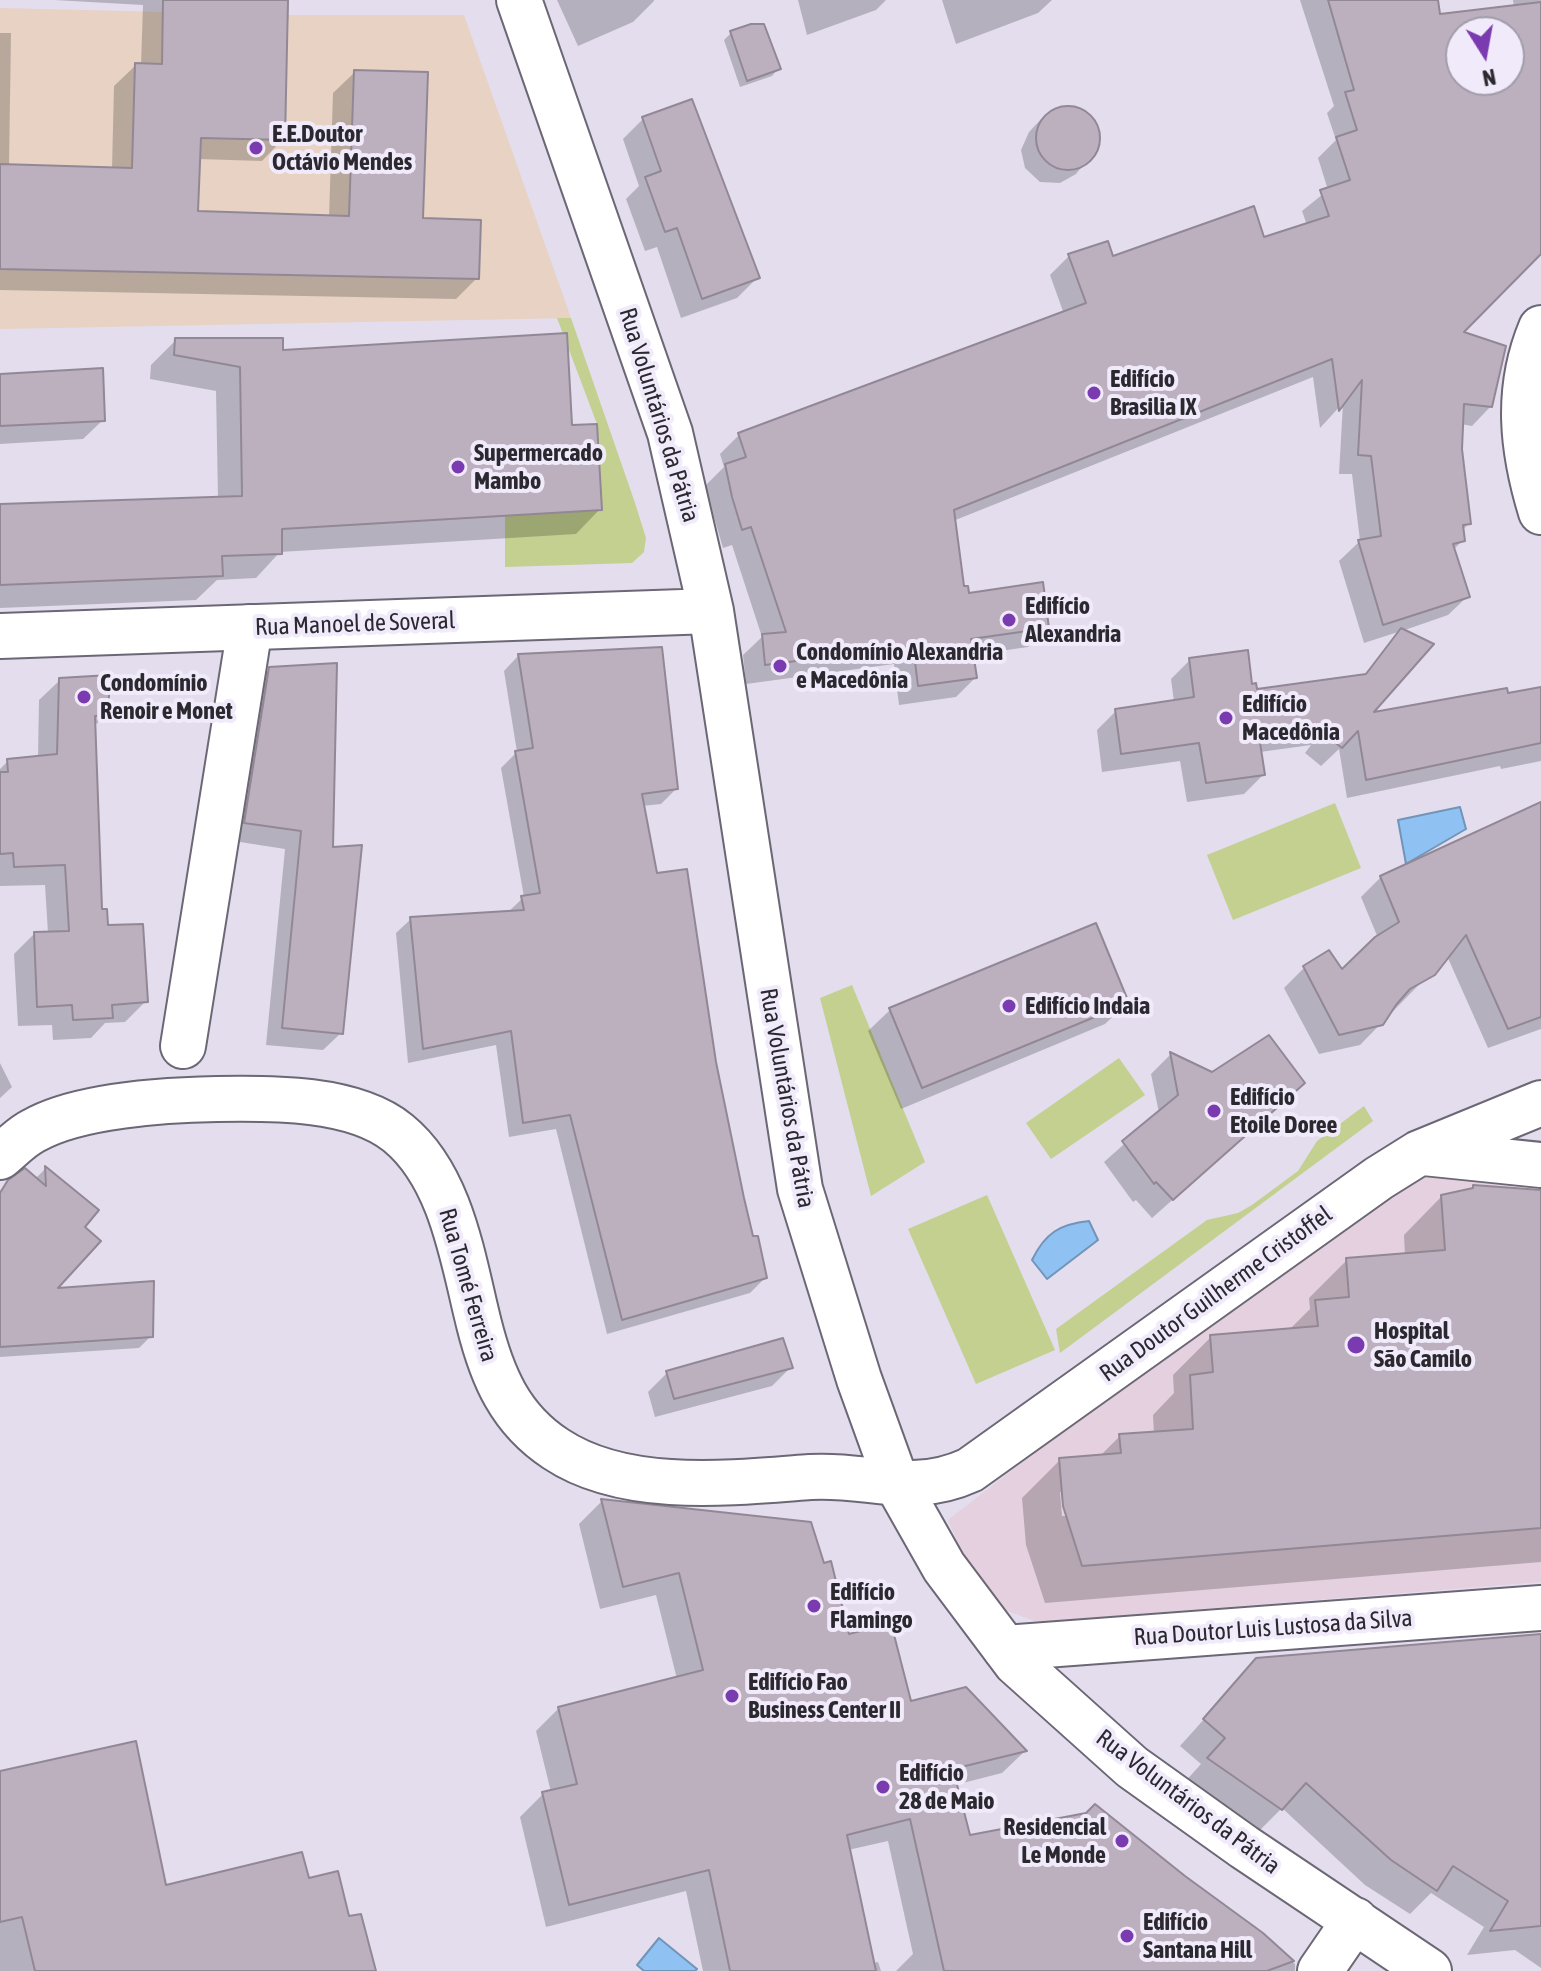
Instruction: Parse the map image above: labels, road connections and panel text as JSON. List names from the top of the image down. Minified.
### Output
{"streets":{"main road":["Rua Voluntários da Pátria","Rua Manoel de Soveral","Rua Tomé Ferreira","Rua Doutor Guilherme Cristoffel","Rua Doutor Luis Lustosa da Silva"]},"crossings":[["Rua Voluntários da Pátria","Rua Manoel de Soveral"],["Rua Voluntários da Pátria","Rua Tomé Ferreira"],["Rua Voluntários da Pátria","Rua Doutor Guilherme Cristoffel"],["Rua Voluntários da Pátria","Rua Doutor Luis Lustosa da Silva"],["Rua Tomé Ferreira","Rua Doutor Guilherme Cristoffel"]],"places":["E.E.Doutor Octávio Mendes","Edifício Brasilia IX","Supermercado Mambo","Edifício Alexandria","Condomínio Alexandria e Macedônia","Condomínio Renoir e Monet","Edifício Macedônia","Edifício Indaia","Edifício Etoile Doree","Hospital São Camilo","Edifício Flamingo","Edifício Fao Business Center II","Edifício 28 de Maio","Residencial Le Monde","Edifício Santana Hill"],"north":"bottom"}
